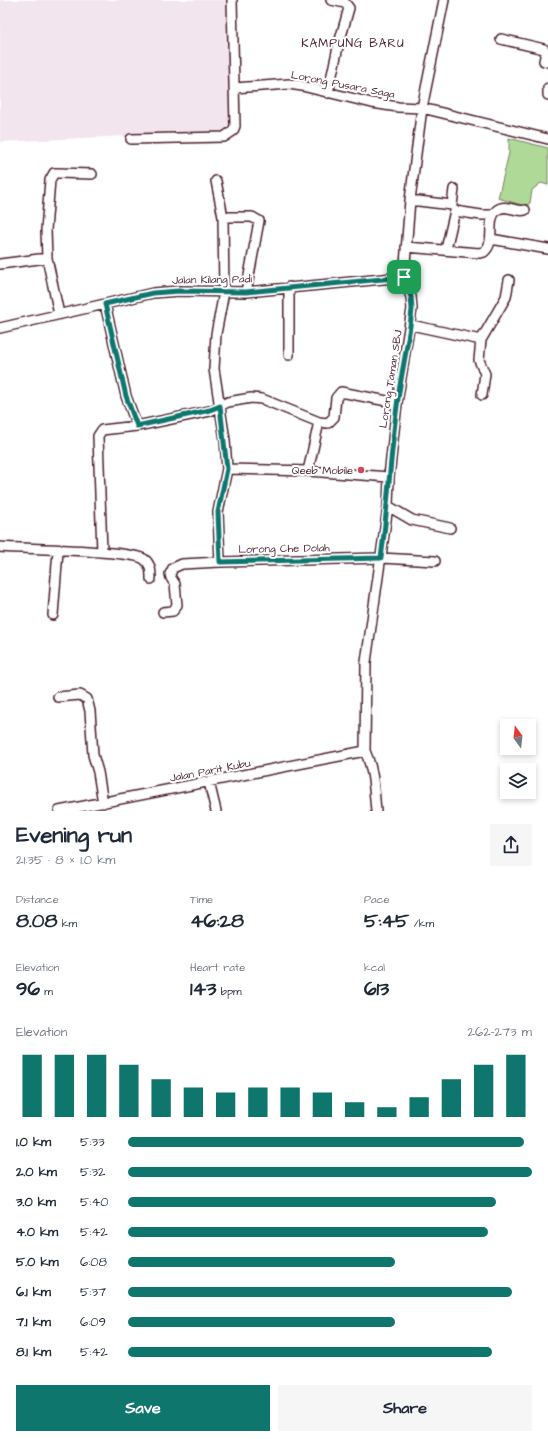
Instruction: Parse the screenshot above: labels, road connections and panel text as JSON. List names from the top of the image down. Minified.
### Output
{"streets":{"street":["Lorong Pusara Saga","Jalan Kilang Padi","Lorong Taman SBJ","Lorong Che Dolah","Jalan Parit Kubu"]},"crossings":[["Jalan Kilang Padi","Lorong Taman SBJ"],["Lorong Taman SBJ","Lorong Che Dolah"],["Lorong Taman SBJ","Jalan Parit Kubu"]],"districts":["KAMPUNG BARU"],"places":["Qeeb Mobile"],"north":"top","page":{"heading":["Evening run","21:35 · 8 × 1.0 km"],"stats":[["Distance","8.08 km"],["Time","46:28"],["Pace","5:45 /km"],["Elevation","96 m"],["Heart rate","143 bpm"],["kcal","613"]],"chart":["Elevation","262–273 m"],"list":[{"name":"1.0 km","note":"5:33"},{"name":"2.0 km","note":"5:32"},{"name":"3.0 km","note":"5:40"},{"name":"4.0 km","note":"5:42"},{"name":"5.0 km","note":"6:08"},{"name":"6.1 km","note":"5:37"},{"name":"7.1 km","note":"6:09"},{"name":"8.1 km","note":"5:42"}],"buttons":["Save","Share"]}}
